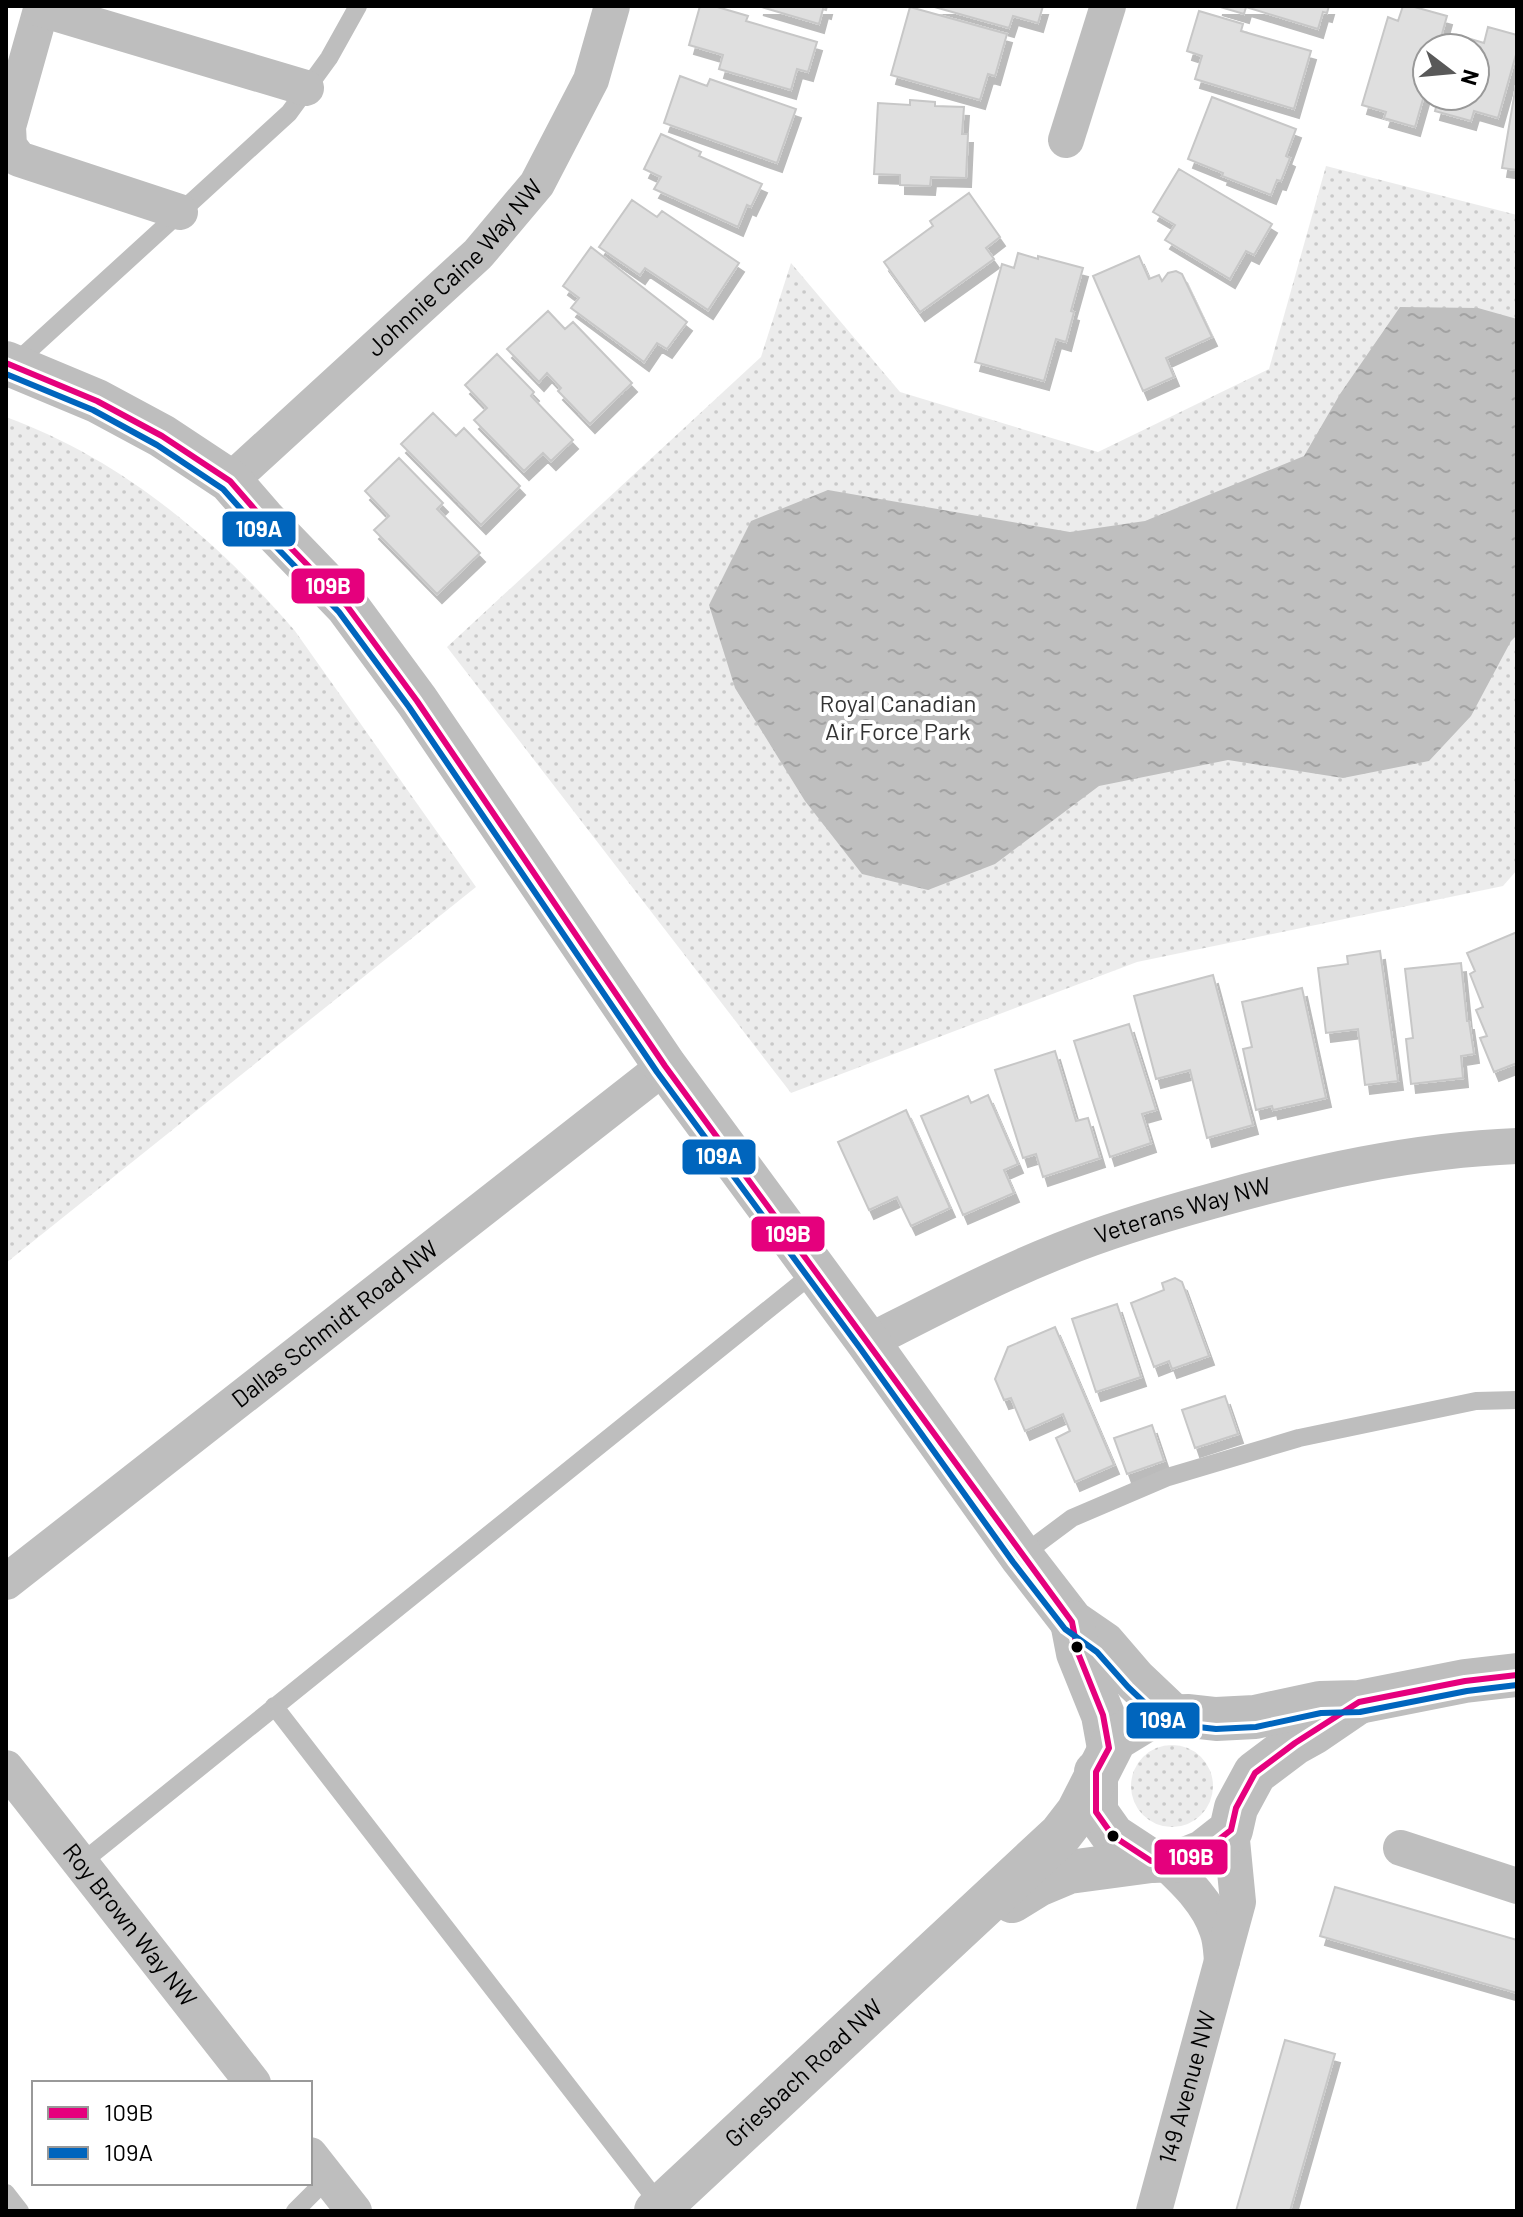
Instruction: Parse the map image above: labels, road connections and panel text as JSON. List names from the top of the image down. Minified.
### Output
{"streets":{"street":["Johnnie Caine Way NW","Veterans Way NW","Dallas Schmidt Road NW","Roy Brown Way NW","Griesbach Road NW","149 Avenue NW"]},"crossings":[["Griesbach Road NW","149 Avenue NW"]],"parks":["Royal Canadian Air Force Park"],"lines":["transit line 109B","transit line 109A"],"legend":["109B","109A"],"north":"right"}
